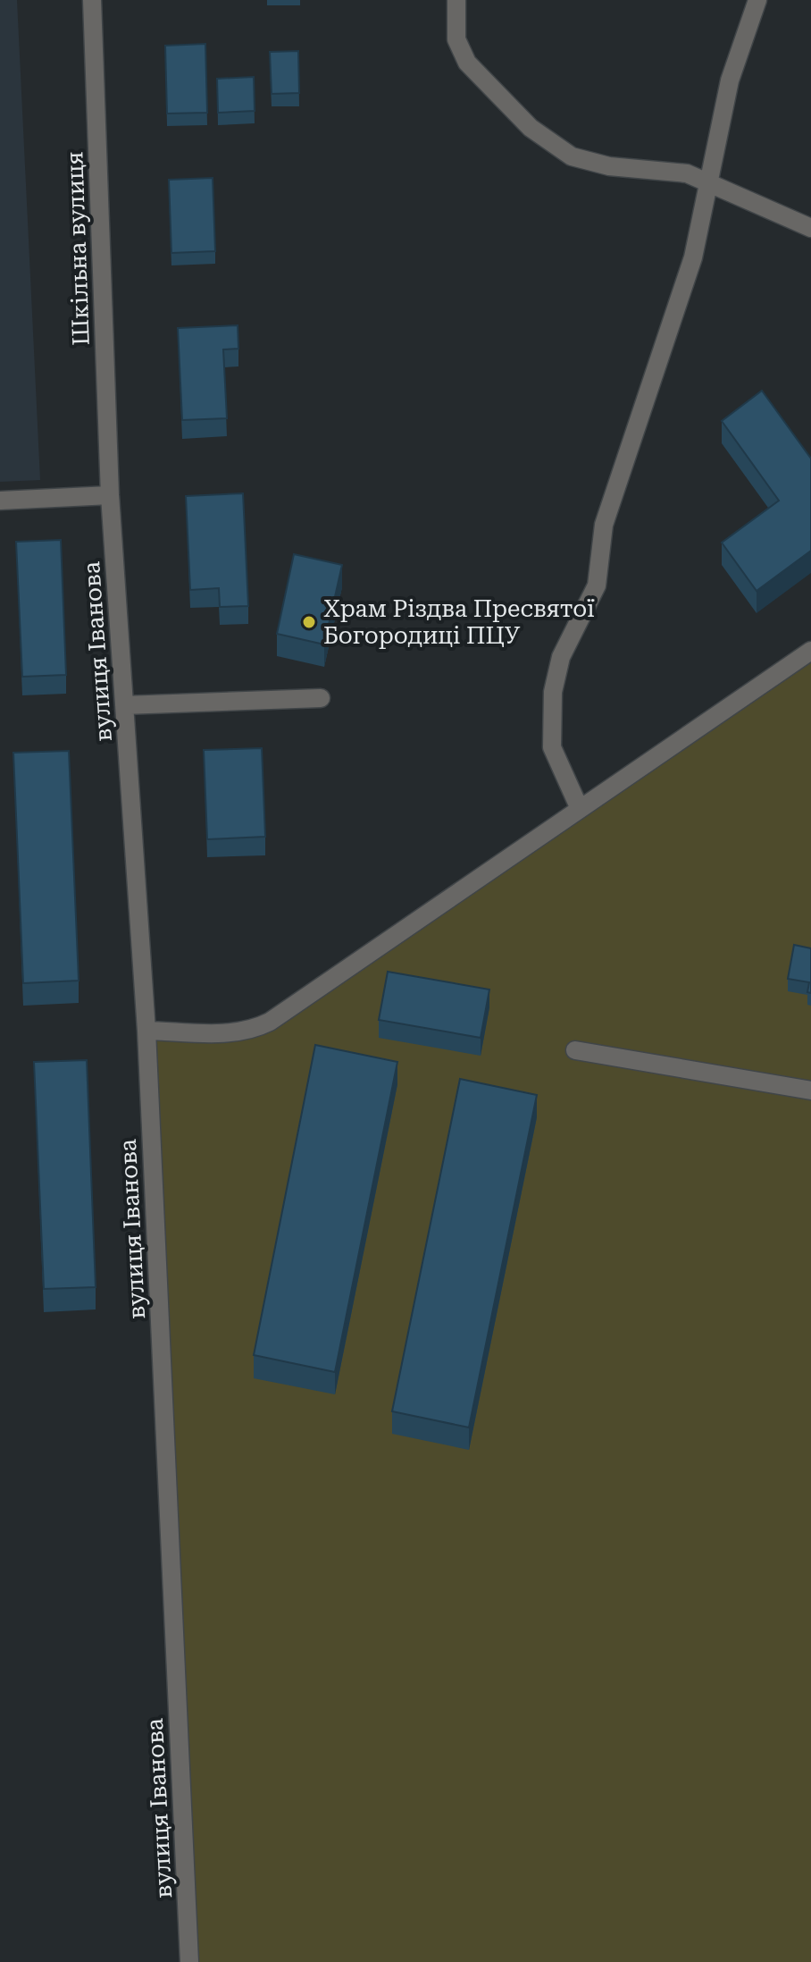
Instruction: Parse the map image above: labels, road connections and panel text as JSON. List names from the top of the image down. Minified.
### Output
{"streets":{"street":["Шкільна вулиця","вулиця Іванова"]},"crossings":[["Шкільна вулиця","вулиця Іванова"]],"places":["Храм Різдва Пресвятої Богородиці ПЦУ"]}
